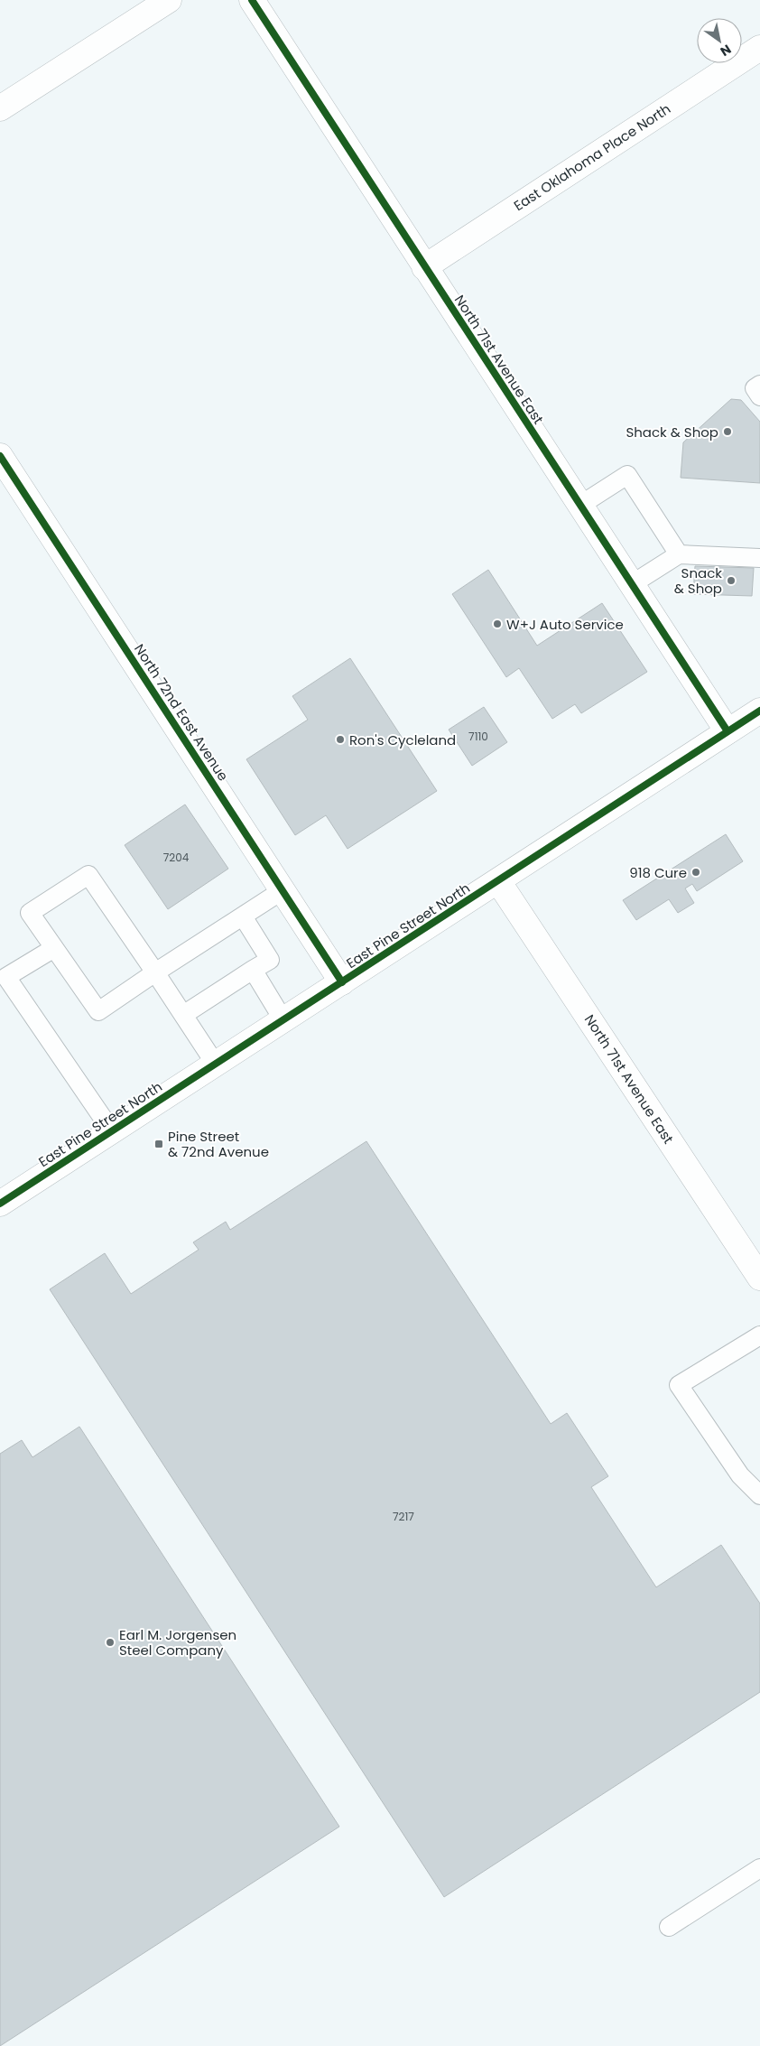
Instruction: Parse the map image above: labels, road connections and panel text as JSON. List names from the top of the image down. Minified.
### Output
{"streets":{"street":["East Oklahoma Place North","North 71st Avenue East","North 72nd East Avenue","East Pine Street North"]},"crossings":[["East Oklahoma Place North","North 71st Avenue East"],["North 71st Avenue East","East Pine Street North"],["North 72nd East Avenue","East Pine Street North"]],"places":{"other":["Shack & Shop","Snack & Shop","W+J Auto Service","Ron's Cycleland","918 Cure","Earl M. Jorgensen Steel Company"],"transit":["Pine Street & 72nd Avenue"]},"house_numbers":["7110","7204","7217"],"north":"bottom right"}
